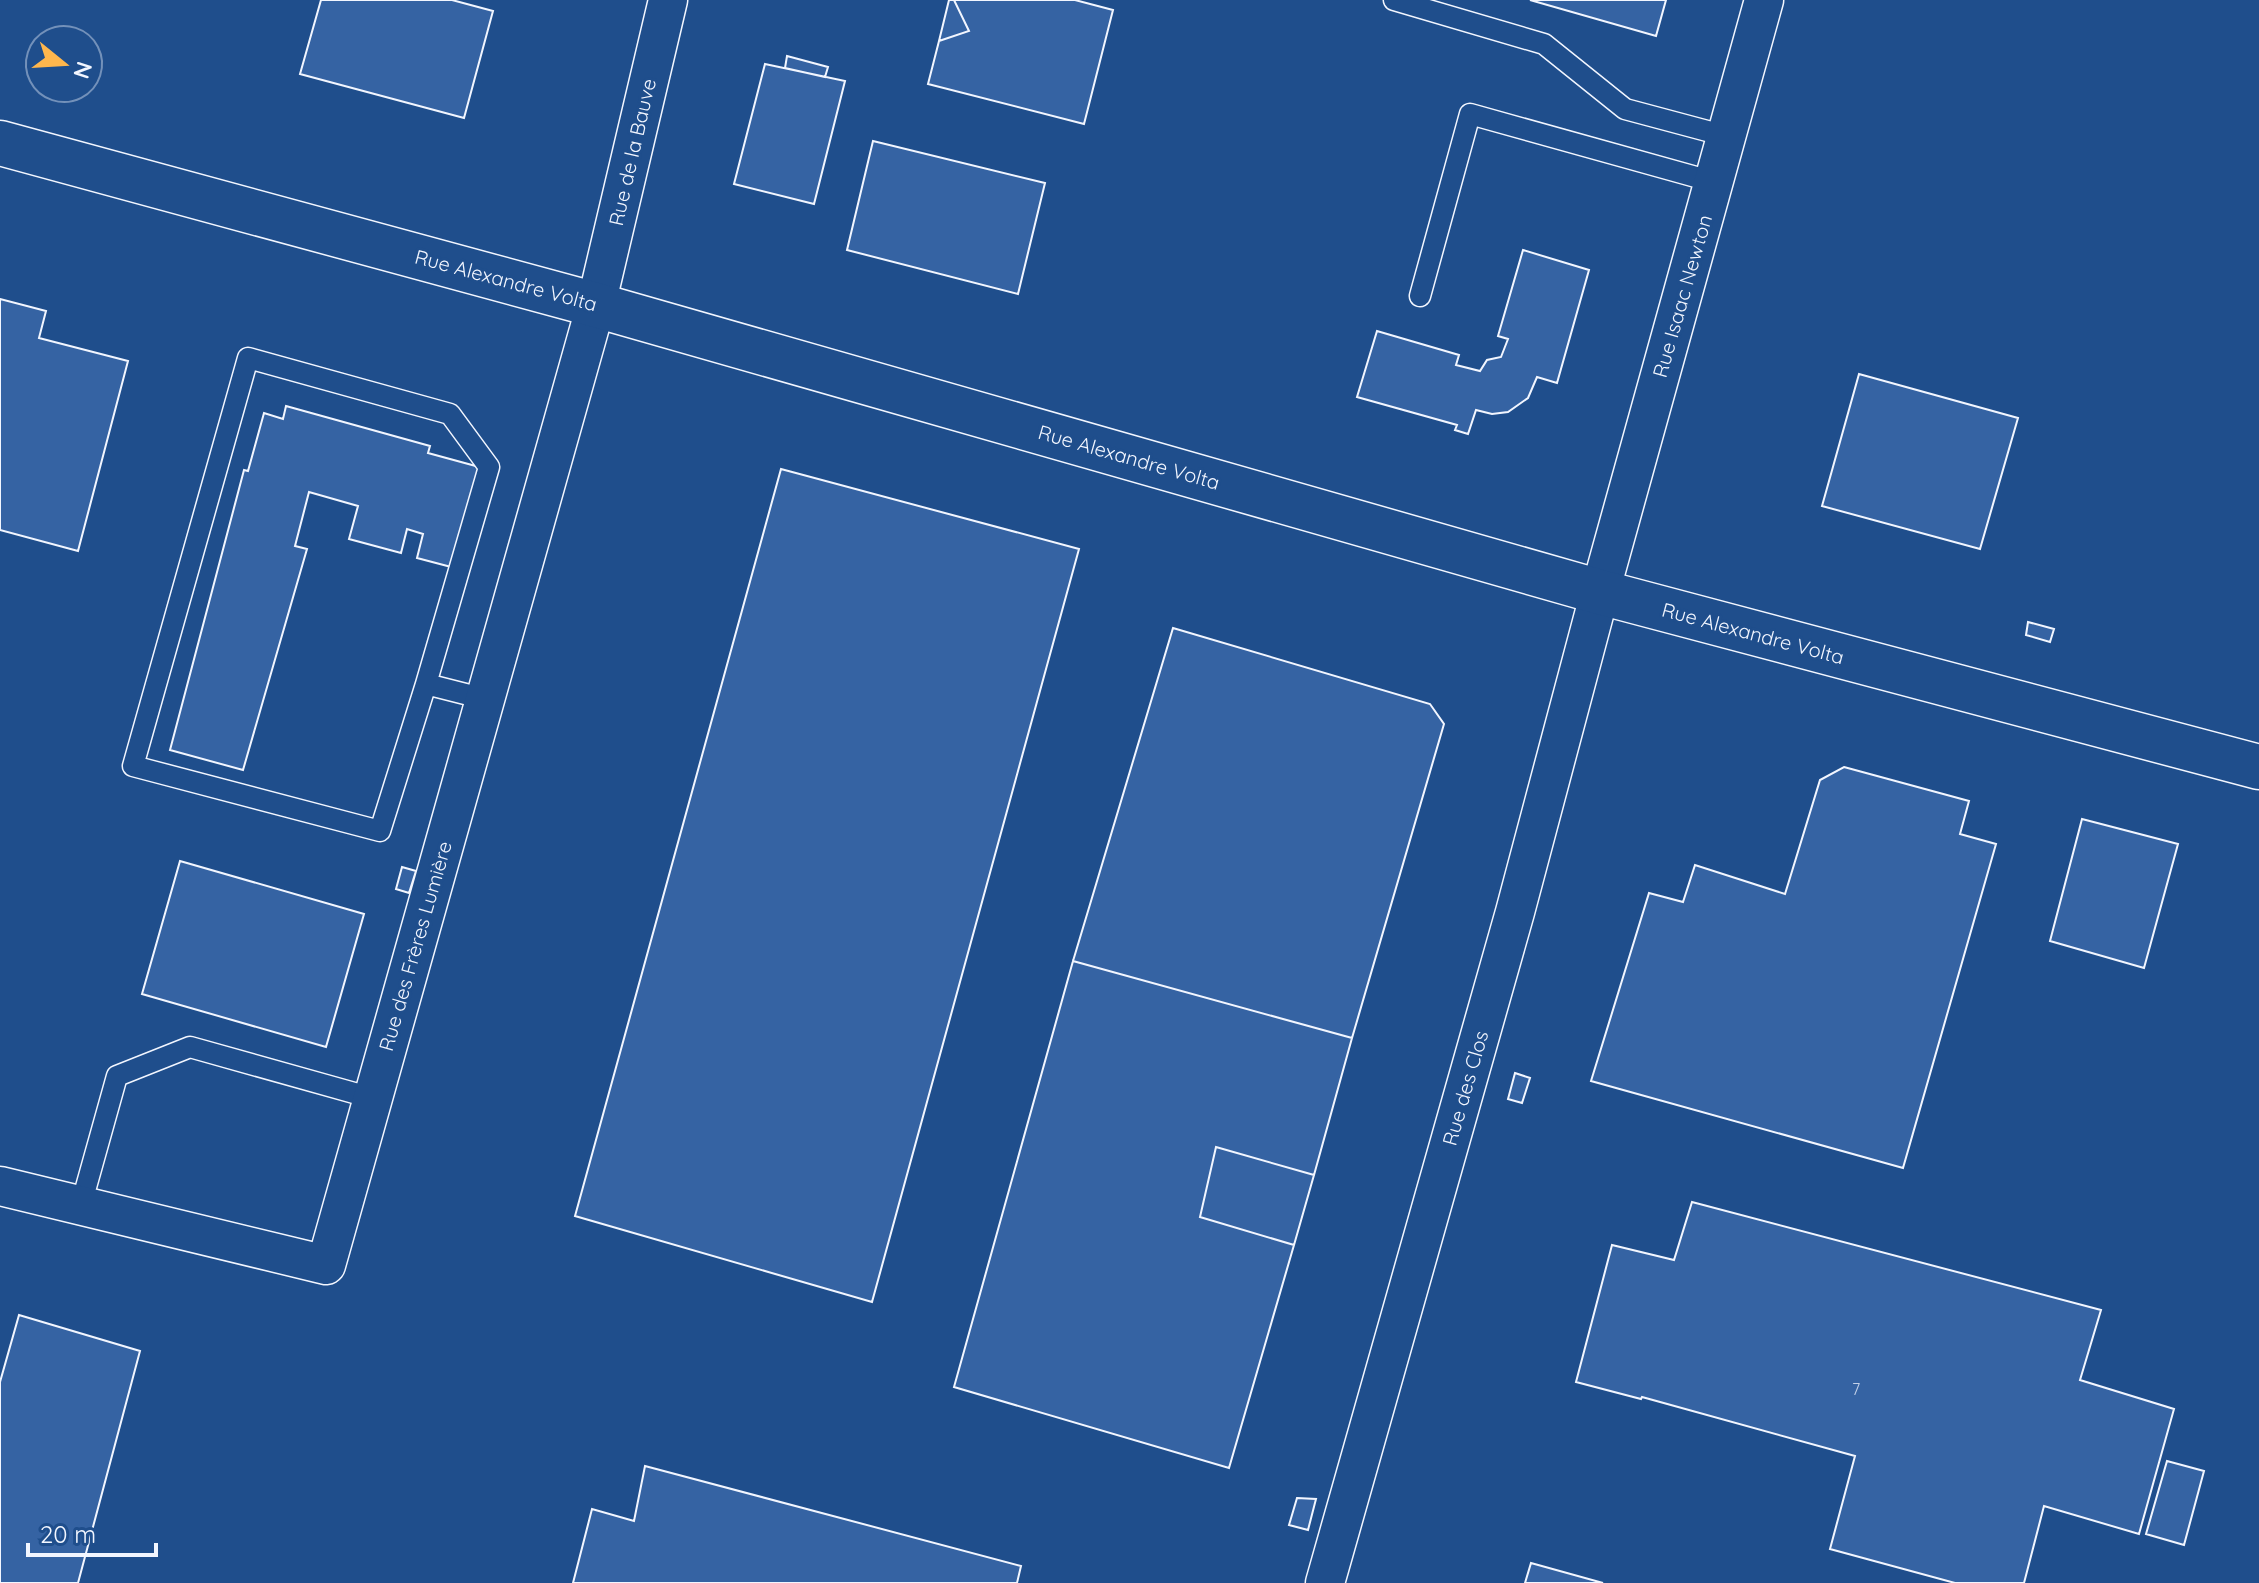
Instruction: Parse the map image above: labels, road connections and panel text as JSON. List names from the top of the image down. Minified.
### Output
{"streets":{"main road":["Rue Alexandre Volta"],"street":["Rue de la Bauve","Rue Isaac Newton","Rue des Frères Lumière","Rue des Clos"]},"crossings":[["Rue de la Bauve","Rue Alexandre Volta"],["Rue de la Bauve","Rue des Frères Lumière"],["Rue Alexandre Volta","Rue Isaac Newton"],["Rue Alexandre Volta","Rue des Frères Lumière"],["Rue Alexandre Volta","Rue des Clos"],["Rue Isaac Newton","Rue des Clos"]],"house_numbers":["7"],"scale_bar":"20 m","north":"right"}
